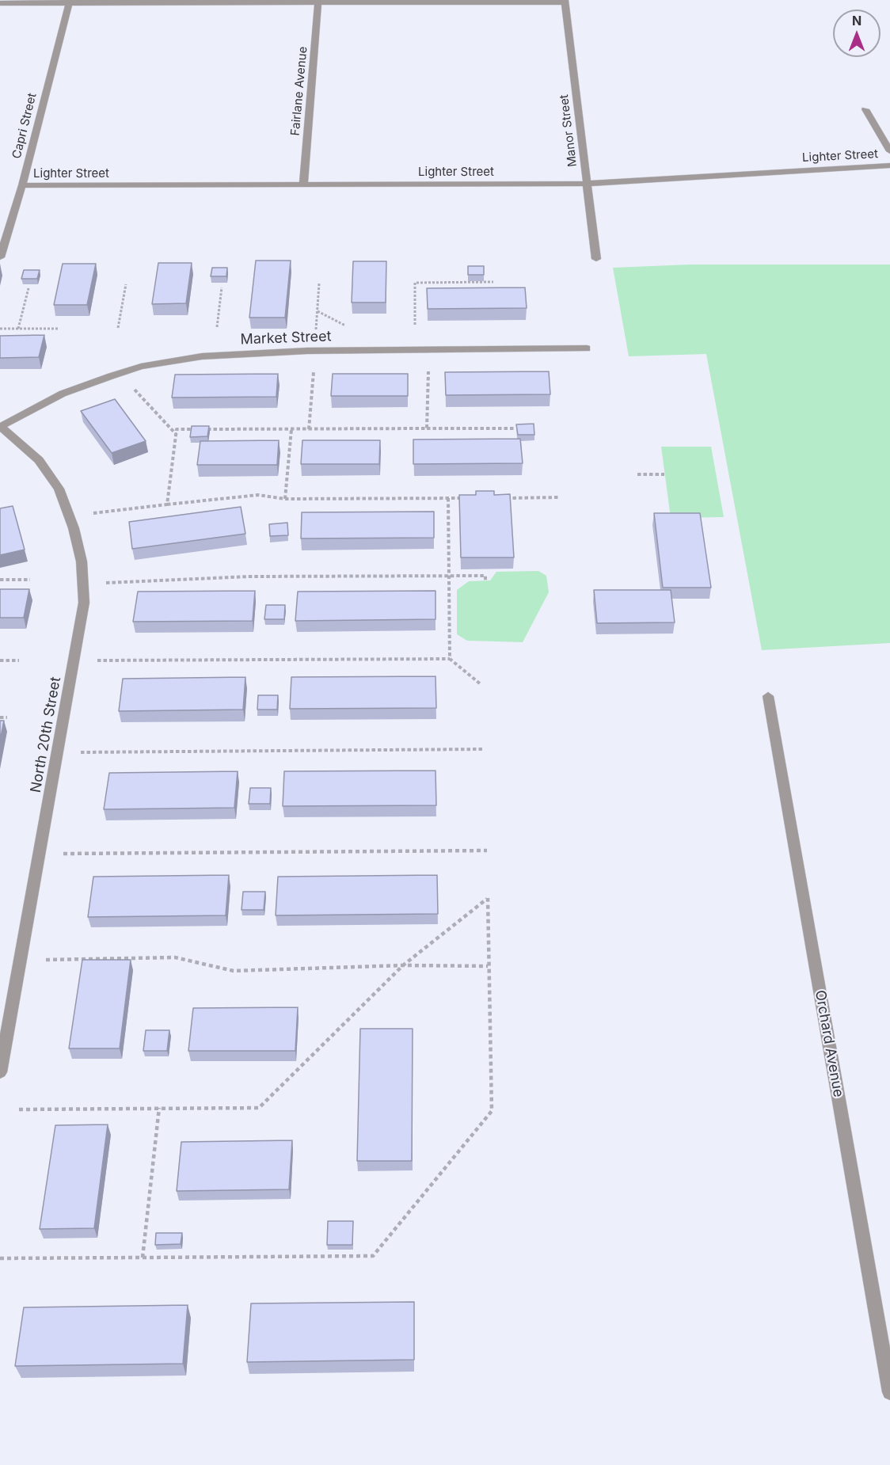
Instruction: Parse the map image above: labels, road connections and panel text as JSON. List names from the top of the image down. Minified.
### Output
{"streets":{"street":["Fairlane Avenue","Capri Street","Manor Street","Lighter Street","Market Street","North 20th Street","Orchard Avenue"]},"crossings":[["Fairlane Avenue","Lighter Street"],["Capri Street","Lighter Street"],["Manor Street","Lighter Street"],["Market Street","North 20th Street"]],"north":"top"}
